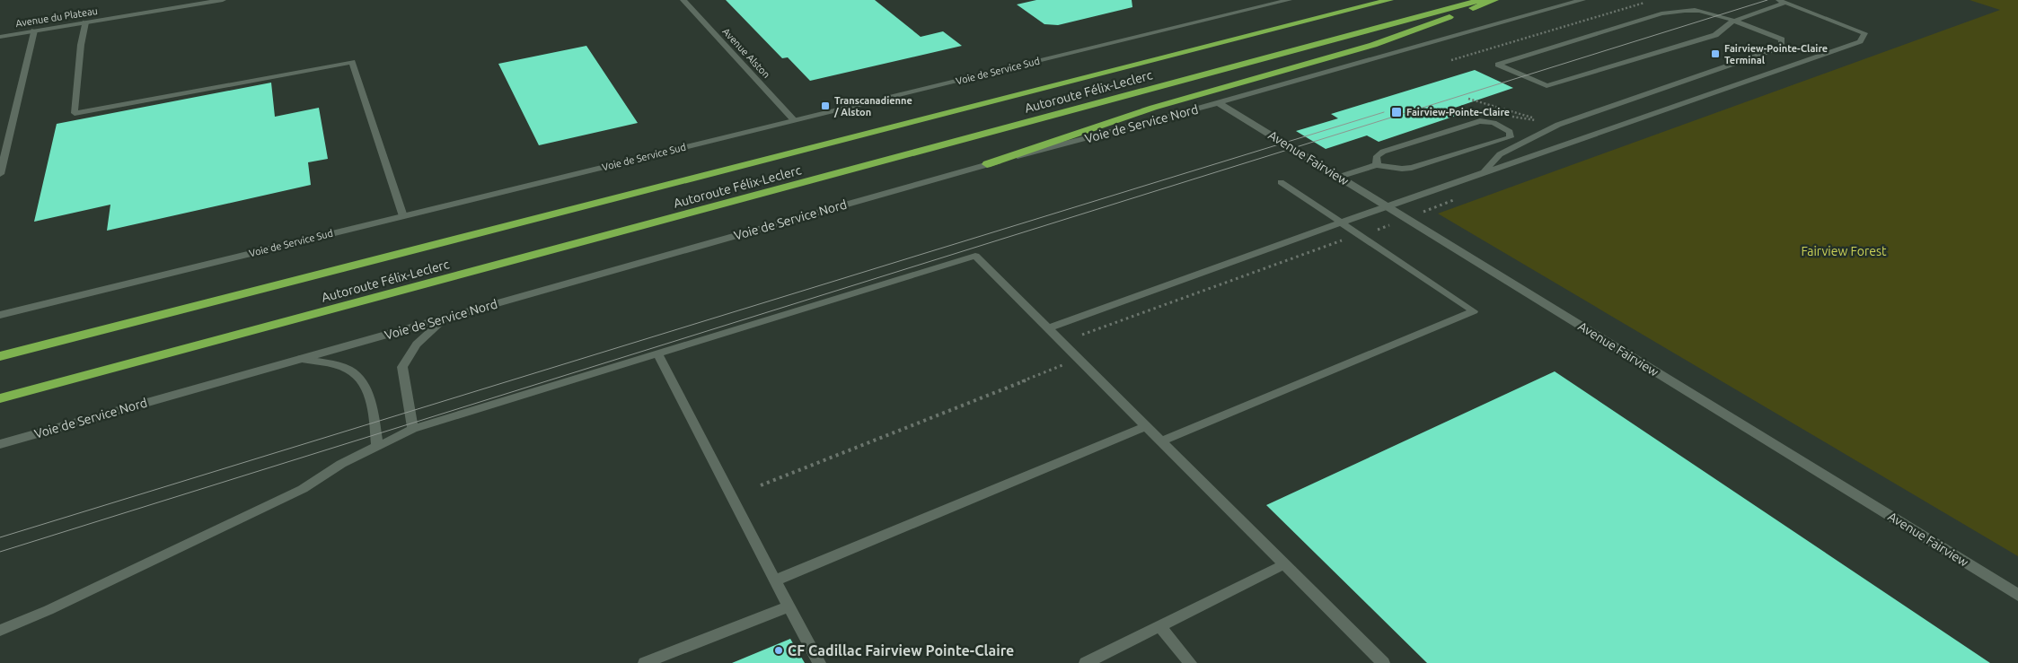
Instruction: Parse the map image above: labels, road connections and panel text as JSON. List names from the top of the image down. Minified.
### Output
{"streets":{"highway":["Autoroute Félix-Leclerc"],"main road":["Avenue du Plateau","Avenue Alston","Voie de Service Sud","Voie de Service Nord","Avenue Fairview"]},"crossings":[["Avenue Alston","Voie de Service Sud"],["Voie de Service Nord","Avenue Fairview"]],"parks":["Fairview Forest"],"places":{"transit":["Fairview-Pointe-Claire Terminal","Transcanadienne / Alston","Fairview-Pointe-Claire"],"other":["CF Cadillac Fairview Pointe-Claire"]}}
